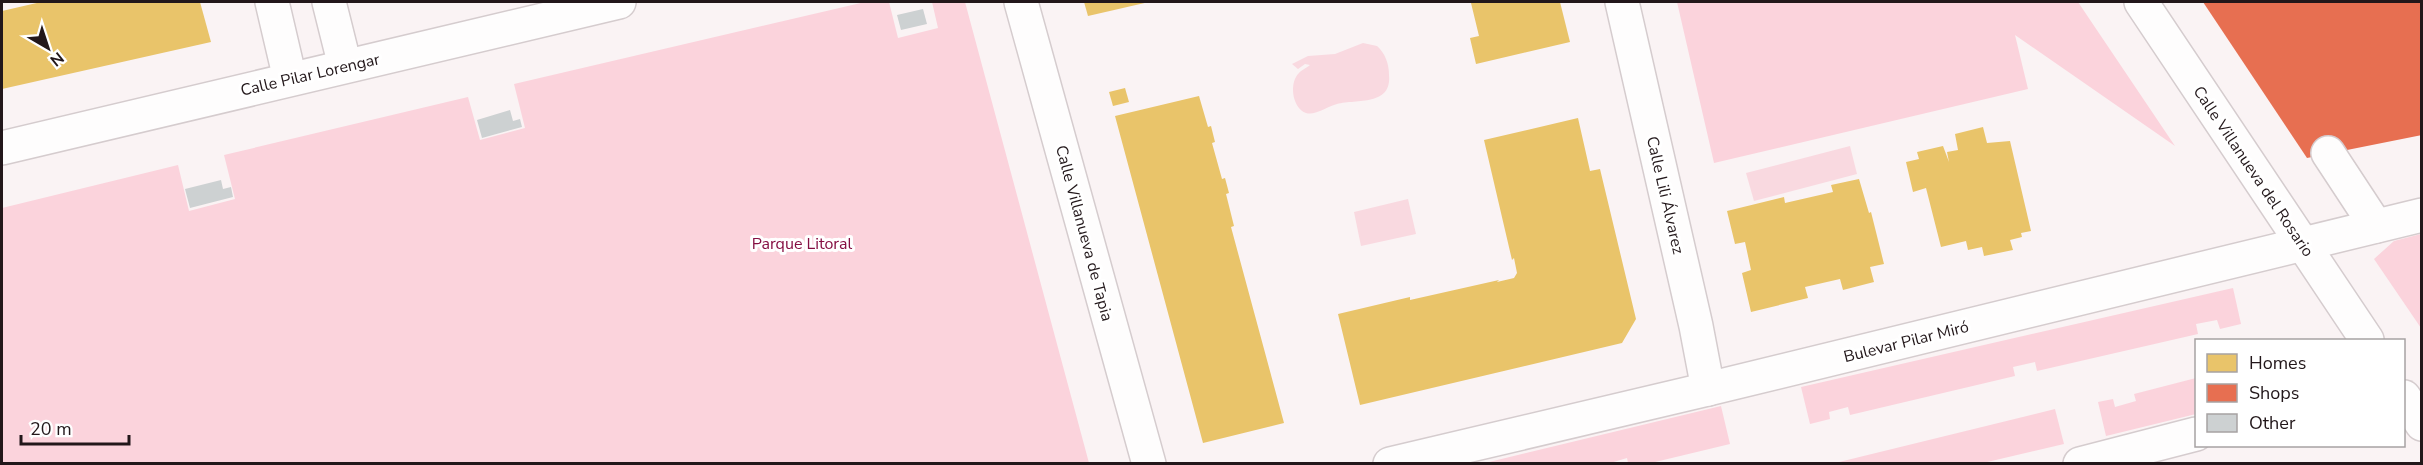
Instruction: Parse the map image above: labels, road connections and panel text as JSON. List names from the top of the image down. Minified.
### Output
{"streets":{"street":["Calle Pilar Lorengar","Calle Villanueva del Rosario","Calle Lili Álvarez","Calle Villanueva de Tapia","Bulevar Pilar Miró"]},"crossings":[["Calle Villanueva del Rosario","Bulevar Pilar Miró"],["Calle Lili Álvarez","Bulevar Pilar Miró"]],"parks":["Parque Litoral"],"legend":["Homes","Shops","Other"],"scale_bar":"20 m","north":"bottom right"}
